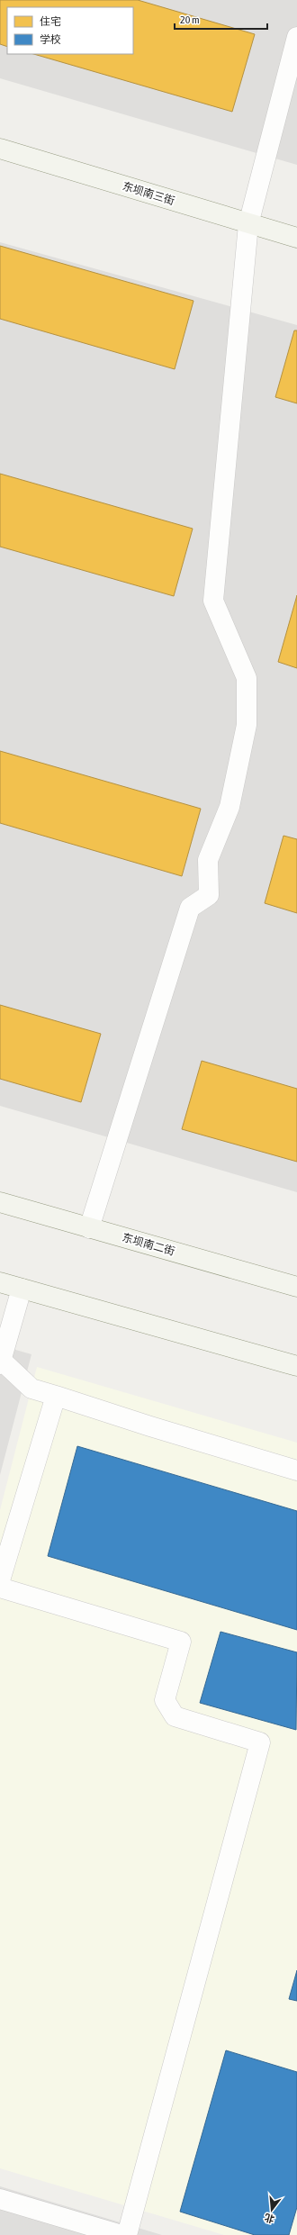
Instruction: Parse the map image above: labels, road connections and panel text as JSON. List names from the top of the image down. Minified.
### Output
{"streets":{"main road":["东坝南三街","东坝南二街"]},"legend":["住宅","学校"],"scale_bar":"20 m","north":"bottom"}
